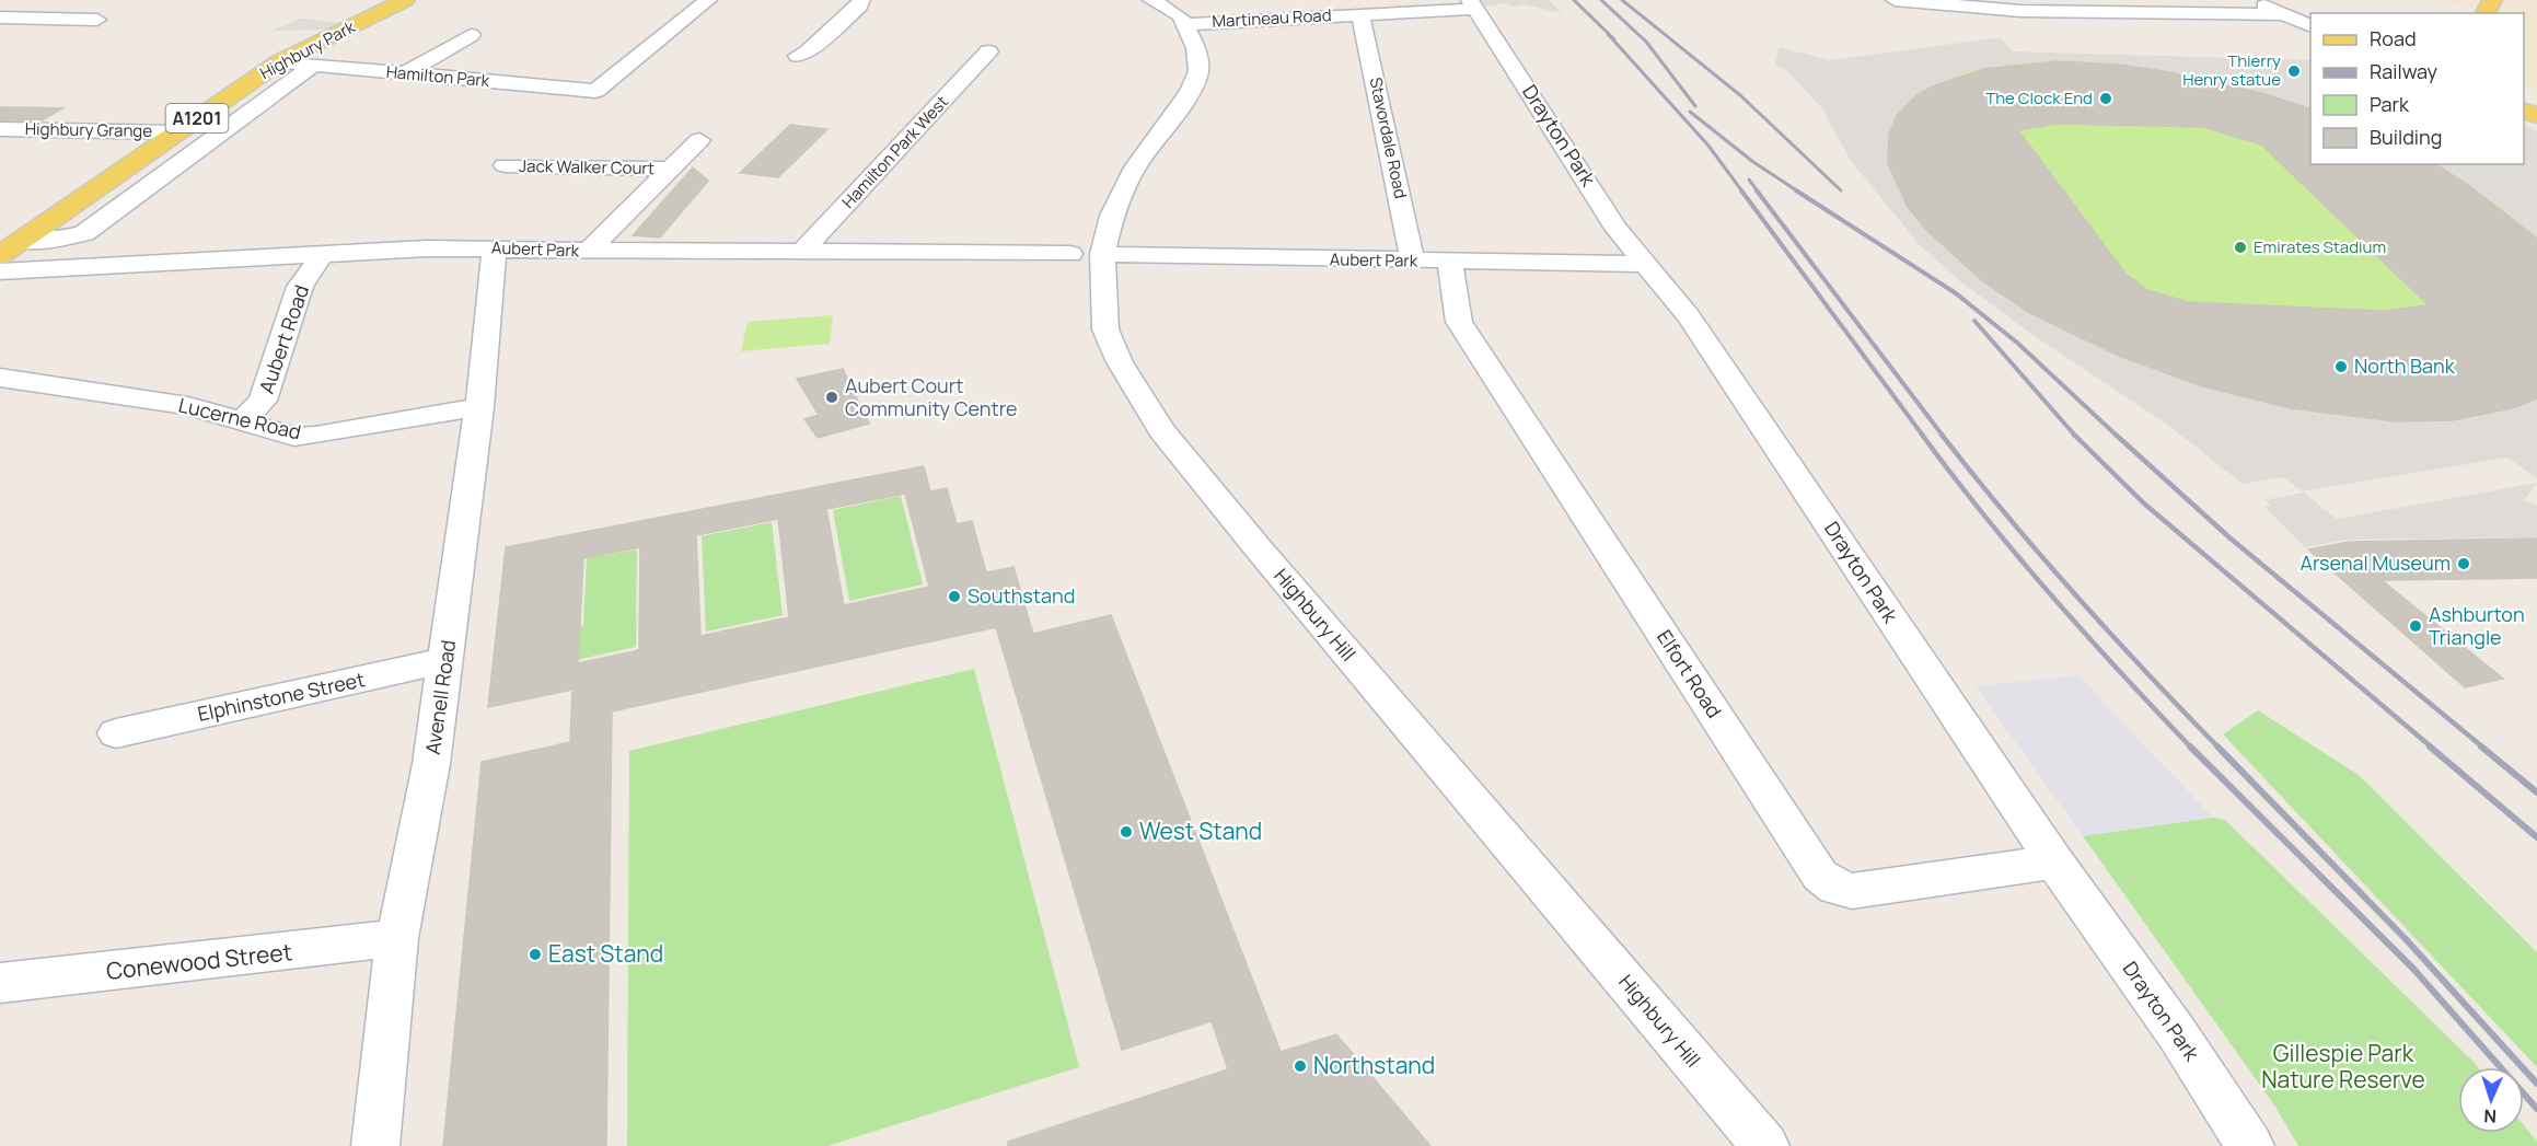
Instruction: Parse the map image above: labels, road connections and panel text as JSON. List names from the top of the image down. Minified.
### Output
{"streets":{"main road":["Highbury Park","A1201"],"street":["Martineau Road","Hamilton Park","Highbury Grange","Drayton Park","Stavordale Road","Hamilton Park West","Jack Walker Court","Aubert Park","Aubert Road","Lucerne Road","Highbury Hill","Elfort Road","Elphinstone Street","Avenell Road","Conewood Street"]},"crossings":[["Martineau Road","Drayton Park"],["Martineau Road","Stavordale Road"],["Martineau Road","Highbury Hill"],["Highbury Park","Hamilton Park"],["Highbury Park","Highbury Grange"],["Highbury Park","Aubert Park"],["Drayton Park","Aubert Park"],["Drayton Park","Elfort Road"],["Stavordale Road","Aubert Park"],["Hamilton Park West","Aubert Park"],["Aubert Park","Aubert Road"],["Aubert Park","Highbury Hill"],["Aubert Park","Elfort Road"],["Aubert Park","Avenell Road"],["Aubert Road","Lucerne Road"],["Lucerne Road","Avenell Road"],["Elphinstone Street","Avenell Road"],["Avenell Road","Conewood Street"]],"parks":["Gillespie Park Nature Reserve"],"places":["Thierry Henry statue","The Clock End","Emirates Stadium","North Bank","Aubert Court Community Centre","Arsenal Museum","Southstand","Ashburton Triangle","West Stand","East Stand","Northstand"],"legend":["Road","Railway","Park","Building"],"north":"bottom"}
